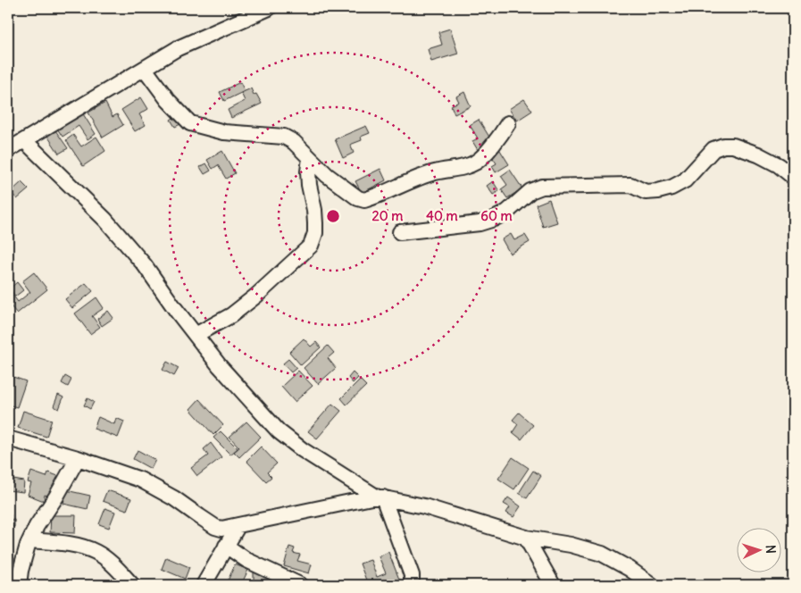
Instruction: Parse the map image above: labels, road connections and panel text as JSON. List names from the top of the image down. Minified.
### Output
{"north":"right","rings":["20 m","40 m","60 m"]}
